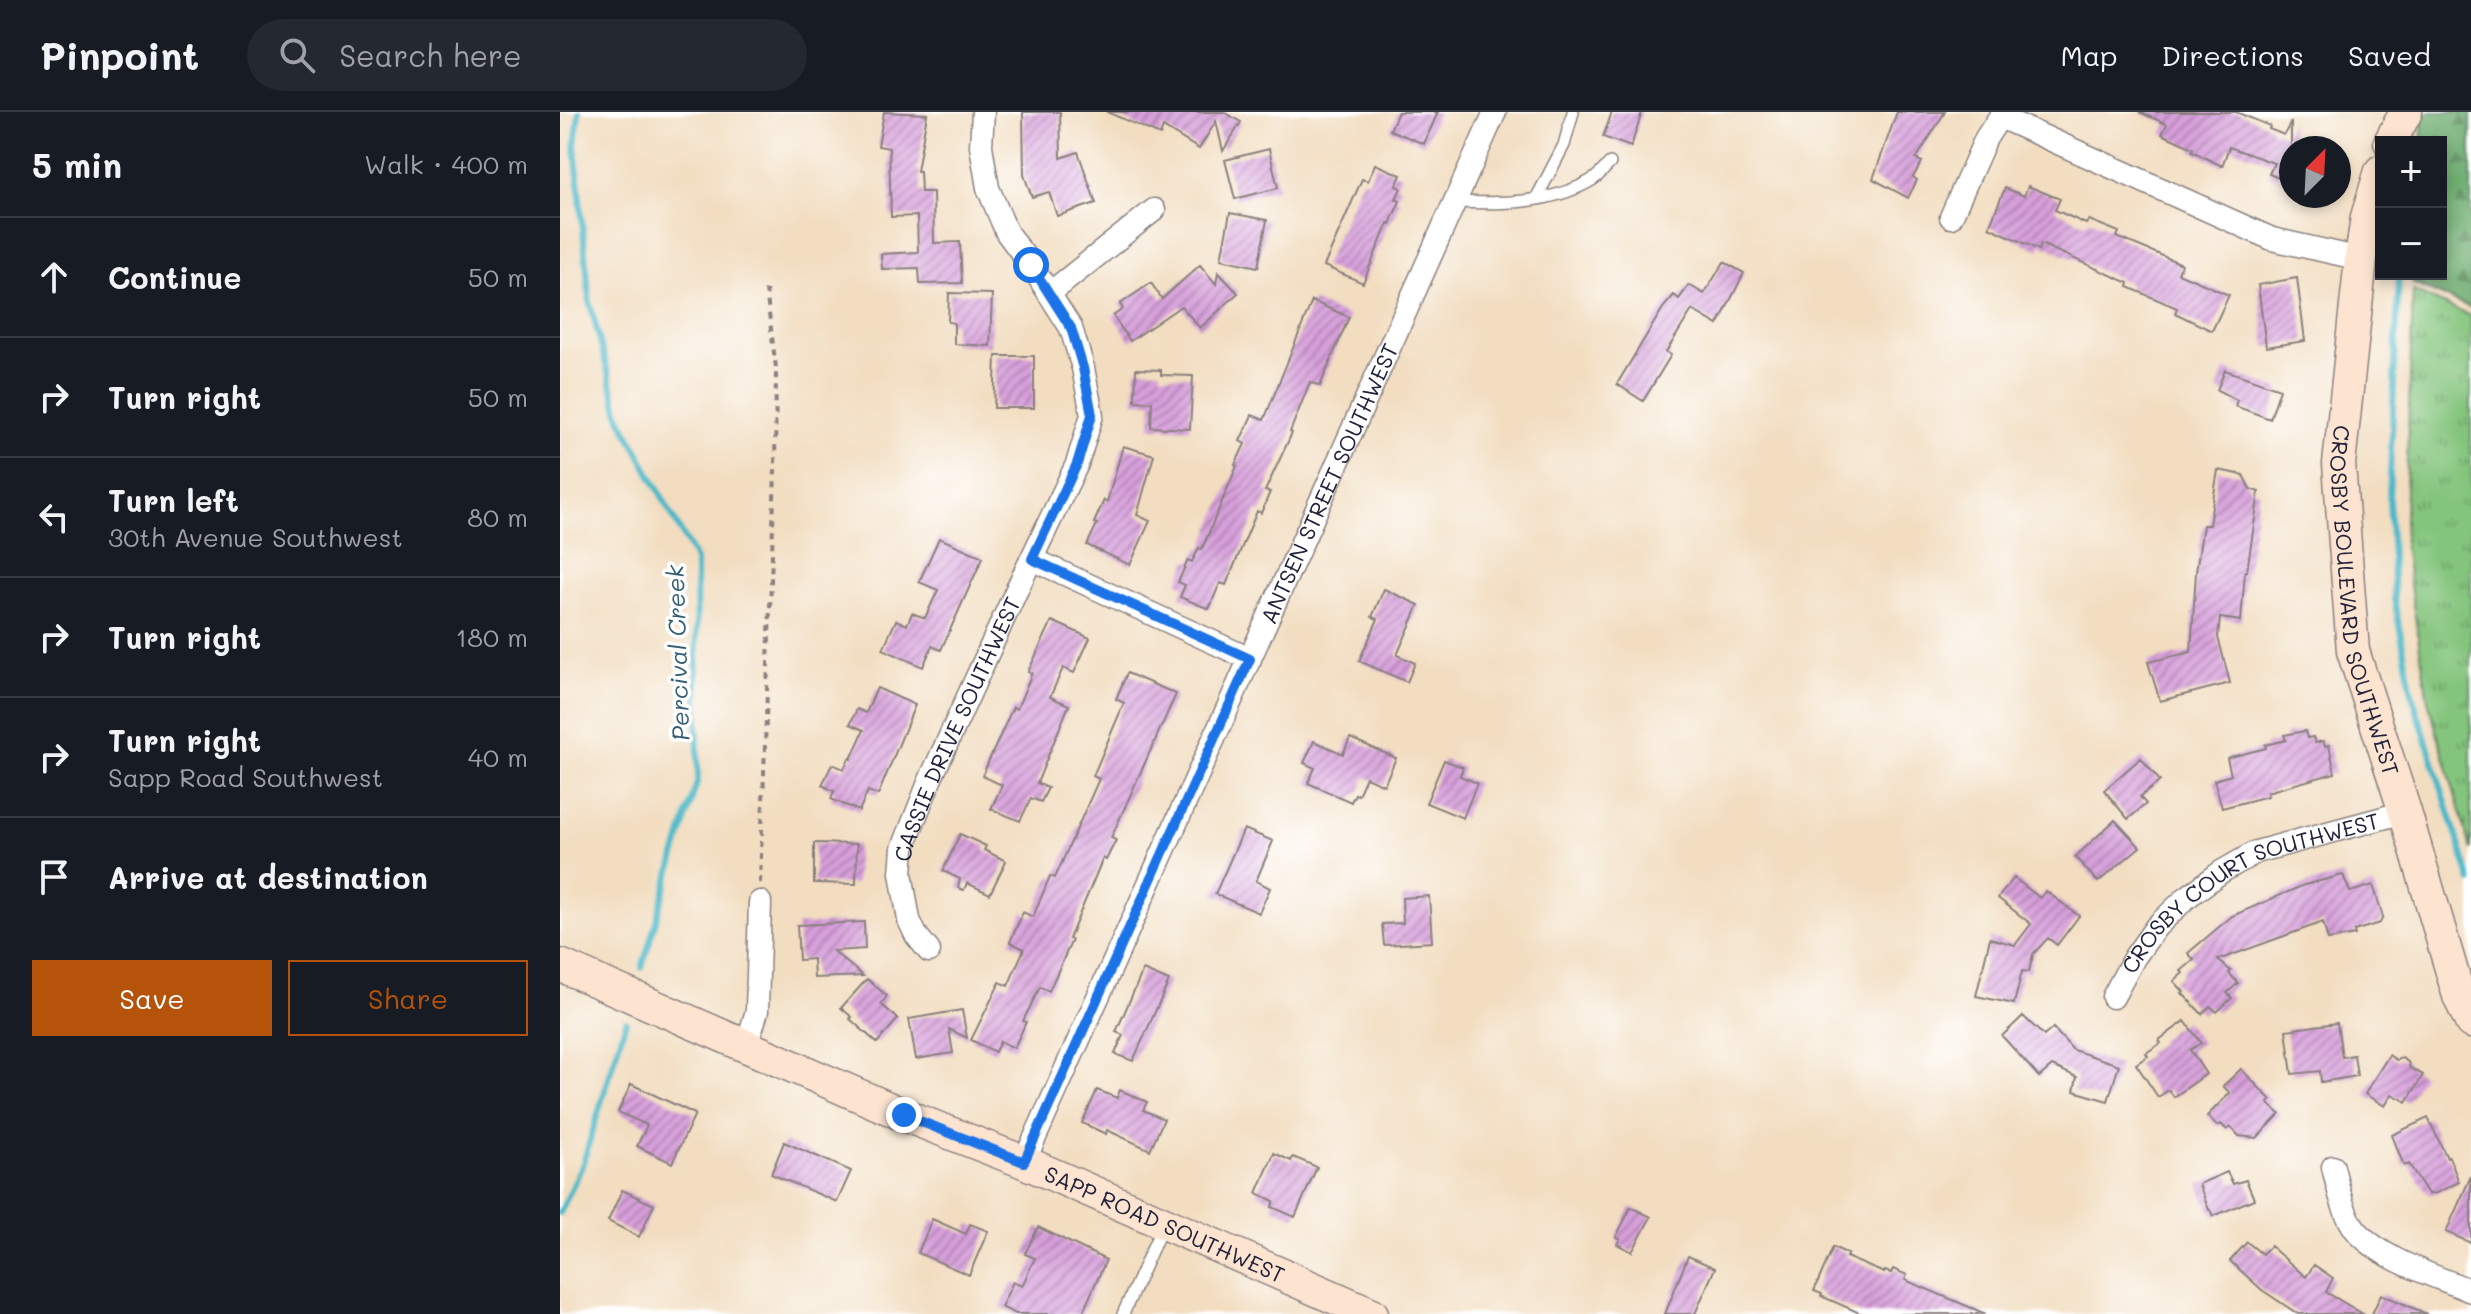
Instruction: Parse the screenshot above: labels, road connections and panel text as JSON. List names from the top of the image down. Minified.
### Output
{"streets":{"street":["ANTSEN STREET SOUTHWEST","CROSBY BOULEVARD SOUTHWEST","CASSIE DRIVE SOUTHWEST","CROSBY COURT SOUTHWEST","SAPP ROAD SOUTHWEST"]},"crossings":[["ANTSEN STREET SOUTHWEST","SAPP ROAD SOUTHWEST"],["CROSBY BOULEVARD SOUTHWEST","CROSBY COURT SOUTHWEST"]],"water":["Percival Creek"],"north":"top right","page":{"header":"Pinpoint","search":"Search here","nav":["Map","Directions","Saved"],"heading":["5 min","Walk · 400 m"],"map_buttons":["+","−"],"list":[["Continue","50 m"],["Turn right","50 m"],["Turn left","30th Avenue Southwest","80 m"],["Turn right","180 m"],["Turn right","Sapp Road Southwest","40 m"],"Arrive at destination"],"buttons":["Save","Share"]}}
